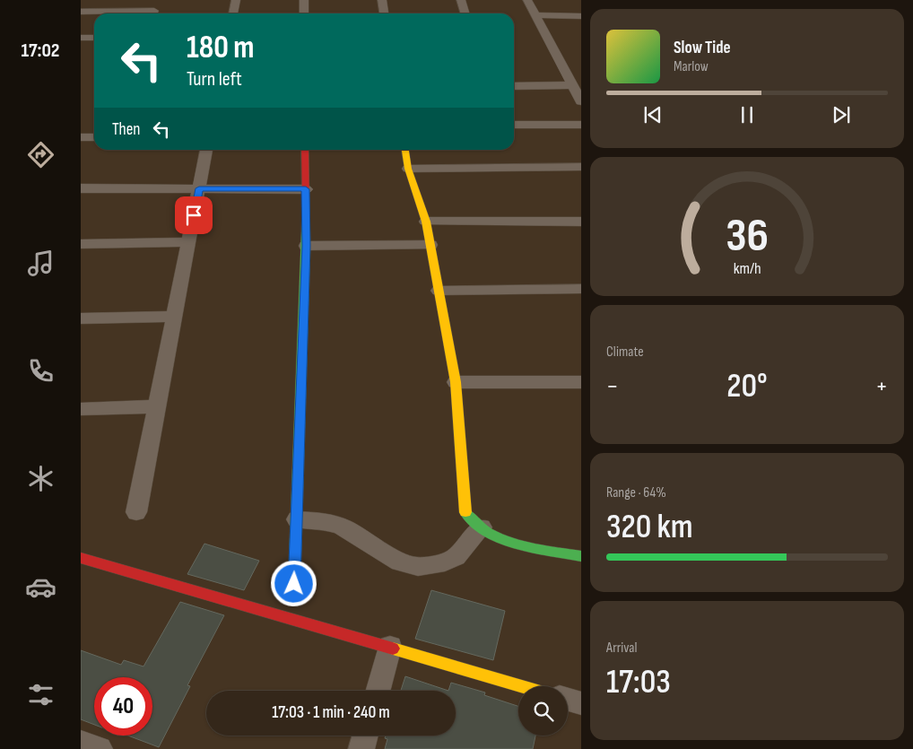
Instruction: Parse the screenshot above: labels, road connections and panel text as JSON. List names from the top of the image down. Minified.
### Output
{"page":{"tabs":"17:02","turn":["180 m","Turn left"],"song":["Slow Tide","Marlow"],"then":"Then","tile":["Climate",["Range · 64%","320 km"],["Arrival","17:03"]],"heat":["−","20°","+"],"limit":"40","trip":"17:03 · 1 min · 240 m","gauge":["36","km/h"]}}
